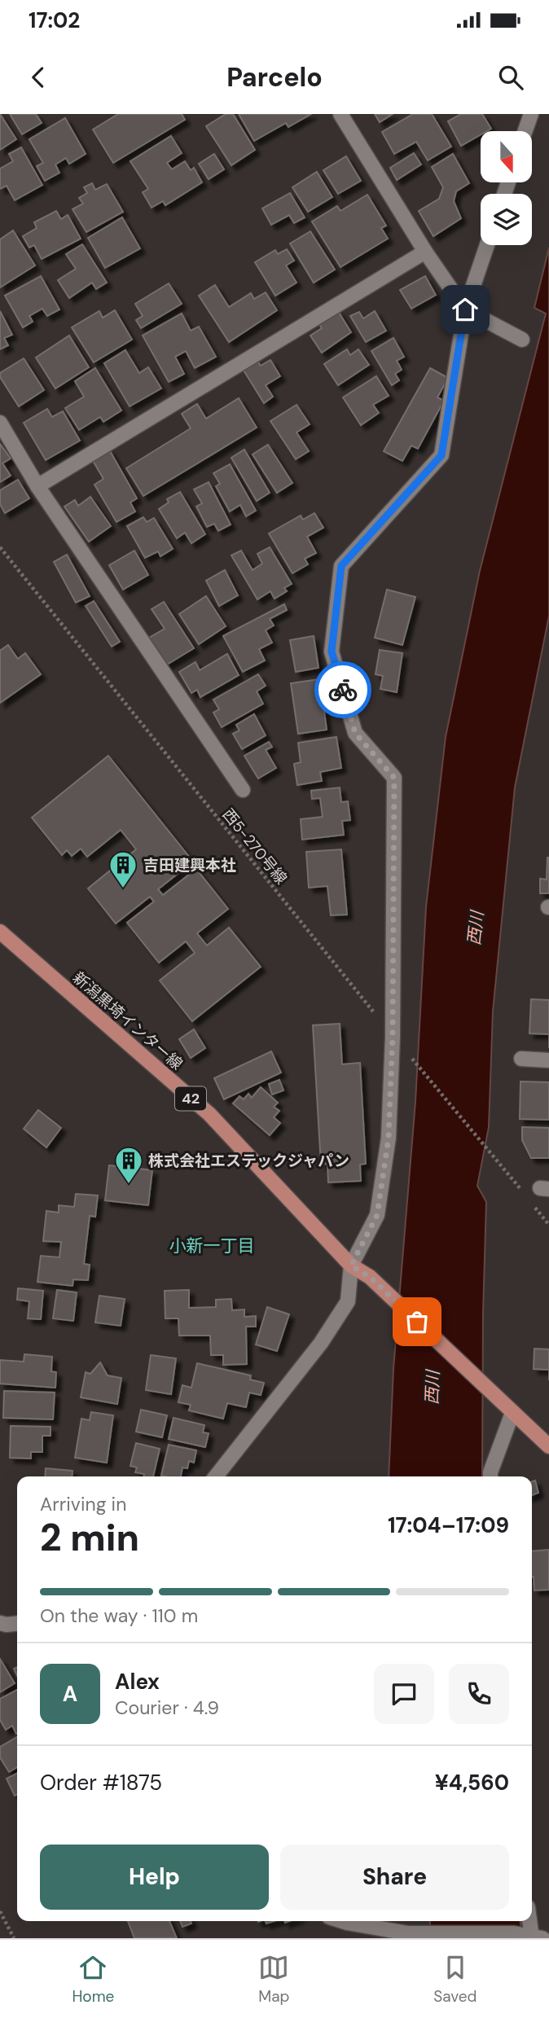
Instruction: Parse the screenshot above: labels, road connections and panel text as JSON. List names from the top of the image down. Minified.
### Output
{"streets":{"main road":["新潟黒埼インター線","42"],"path":["西5-270号線"]},"districts":["小新一丁目"],"water":["西川"],"places":{"building":["吉田建興本社","株式会社エステックジャパン"]},"north":"bottom","page":{"status":"17:02","header":"Parcelo","heading":["2 min","Arriving in","17:04–17:09"],"panel":["Alex","Courier · 4.9","Order #1875","¥4,560"],"bar":"On the way · 110 m","round":"A","buttons":["Help","Share"],"tabs":["Home","Map","Saved"]}}
